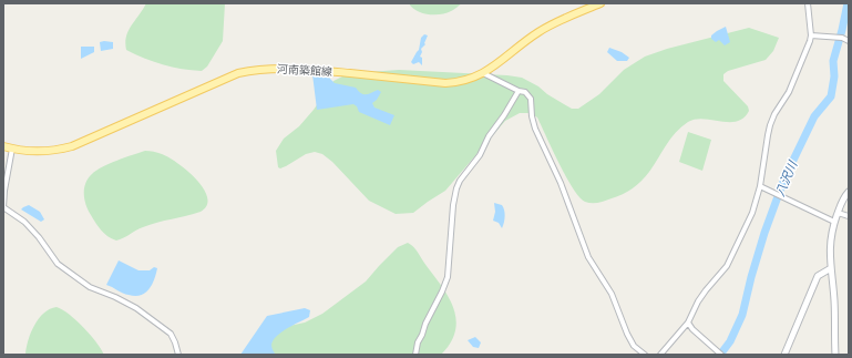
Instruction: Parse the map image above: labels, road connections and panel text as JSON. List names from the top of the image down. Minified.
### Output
{"streets":{"main road":["河南築館線"]},"water":["八沢川"]}
